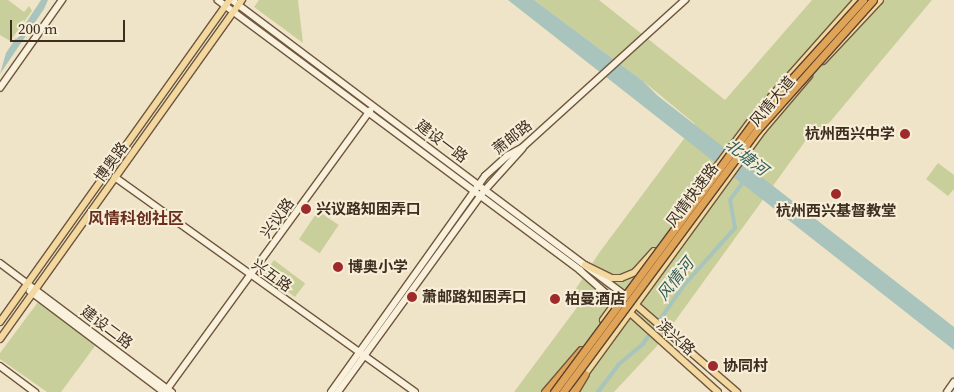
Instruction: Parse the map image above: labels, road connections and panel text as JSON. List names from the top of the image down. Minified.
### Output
{"streets":{"highway":["风情快速路"],"main road":["风情大道","博奥路","滨兴路"],"street":["萧邮路","建设一路","兴议路","兴五路","建设二路"]},"crossings":[["风情大道","建设一路"],["风情大道","滨兴路"],["萧邮路","建设一路"],["萧邮路","兴五路"],["建设一路","博奥路"],["建设一路","兴议路"],["建设一路","滨兴路"],["博奥路","兴五路"],["博奥路","建设二路"],["兴议路","兴五路"],["兴议路","建设二路"]],"districts":["风情科创社区"],"water":["北塘河","风情河"],"places":["杭州西兴中学","杭州西兴基督教堂","兴议路知困弄口","博奥小学","萧邮路知困弄口","柏曼酒店","协同村"],"scale_bar":"200 m"}
